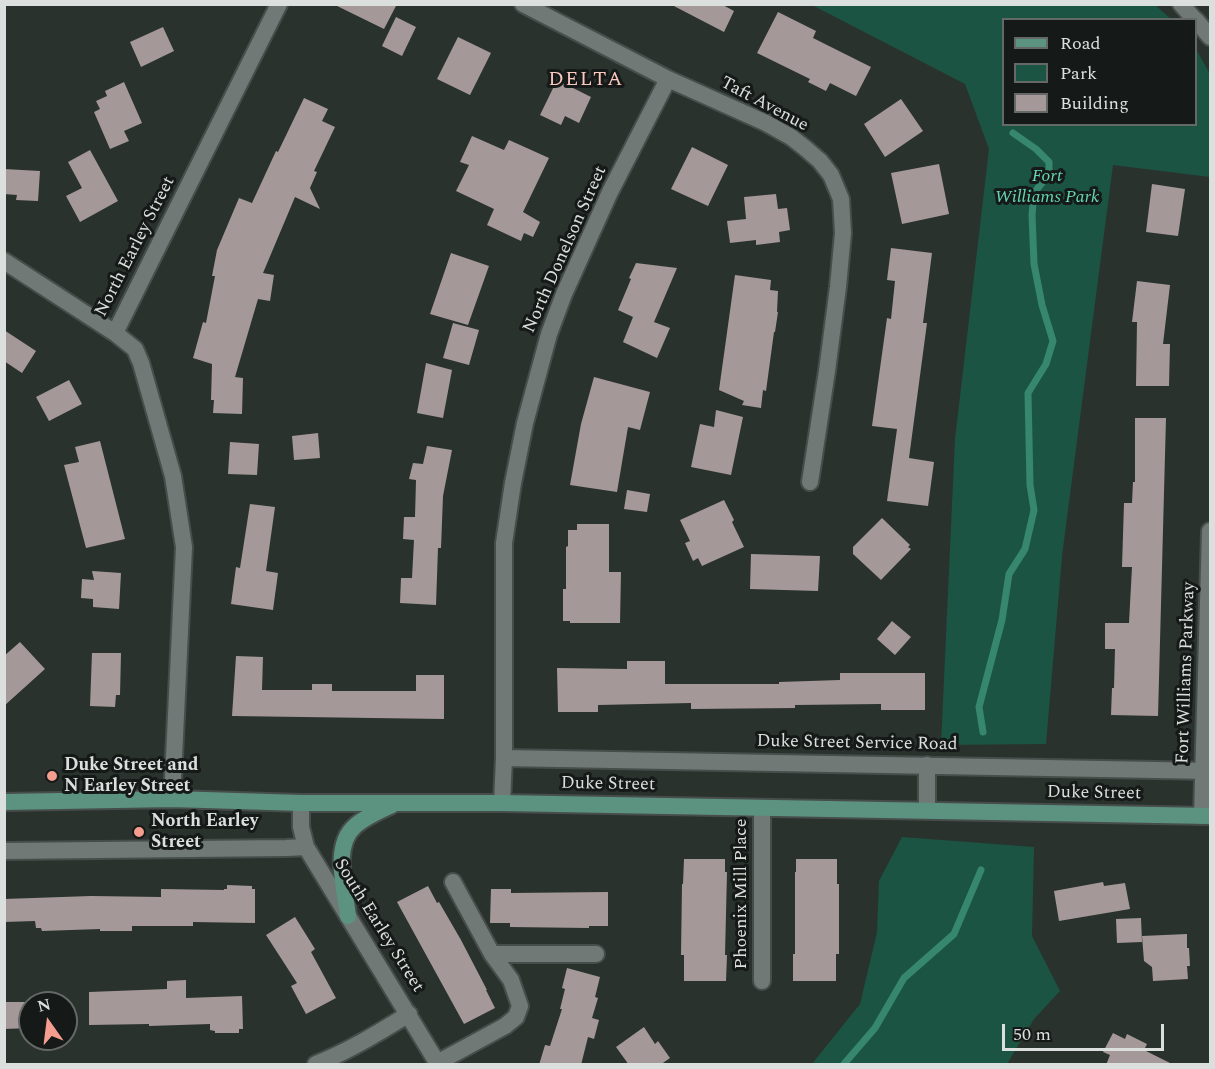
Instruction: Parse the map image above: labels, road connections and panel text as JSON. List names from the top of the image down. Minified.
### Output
{"streets":{"main road":["Duke Street"],"street":["Taft Avenue","North Earley Street","North Donelson Street","Fort Williams Parkway","Duke Street Service Road","Phoenix Mill Place","South Earley Street"]},"crossings":[["Taft Avenue","North Donelson Street"],["North Earley Street","Duke Street"],["North Donelson Street","Duke Street Service Road"],["North Donelson Street","Duke Street"],["Fort Williams Parkway","Duke Street Service Road"],["Fort Williams Parkway","Duke Street"],["Duke Street","Phoenix Mill Place"],["Duke Street","South Earley Street"]],"districts":["DELTA"],"parks":["Fort Williams Park"],"places":["Duke Street and N Earley Street","North Earley Street"],"legend":["Road","Park","Building"],"scale_bar":"50 m","north":"top"}
